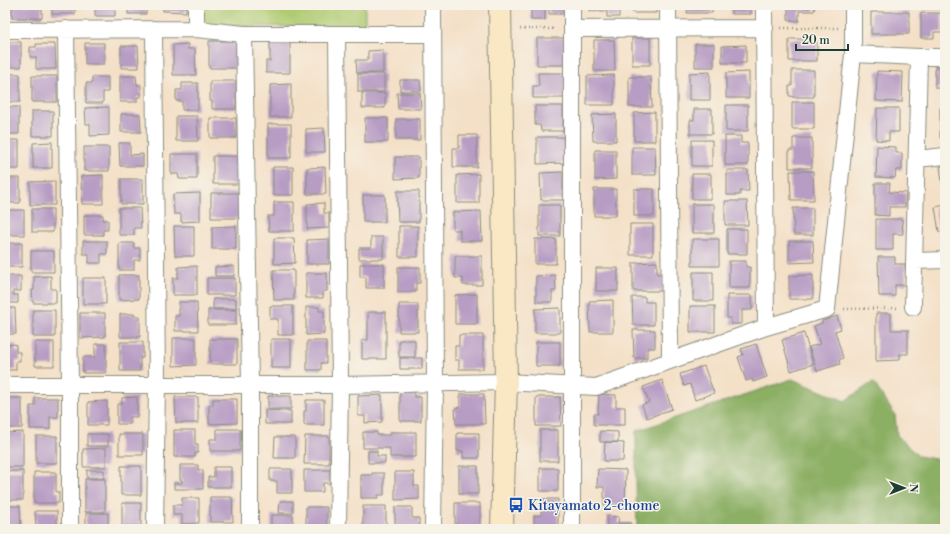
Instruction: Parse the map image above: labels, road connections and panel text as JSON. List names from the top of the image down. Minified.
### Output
{"places":{"bus stop":["Kitayamato 2-chome"]},"scale_bar":"20 m","north":"right"}
